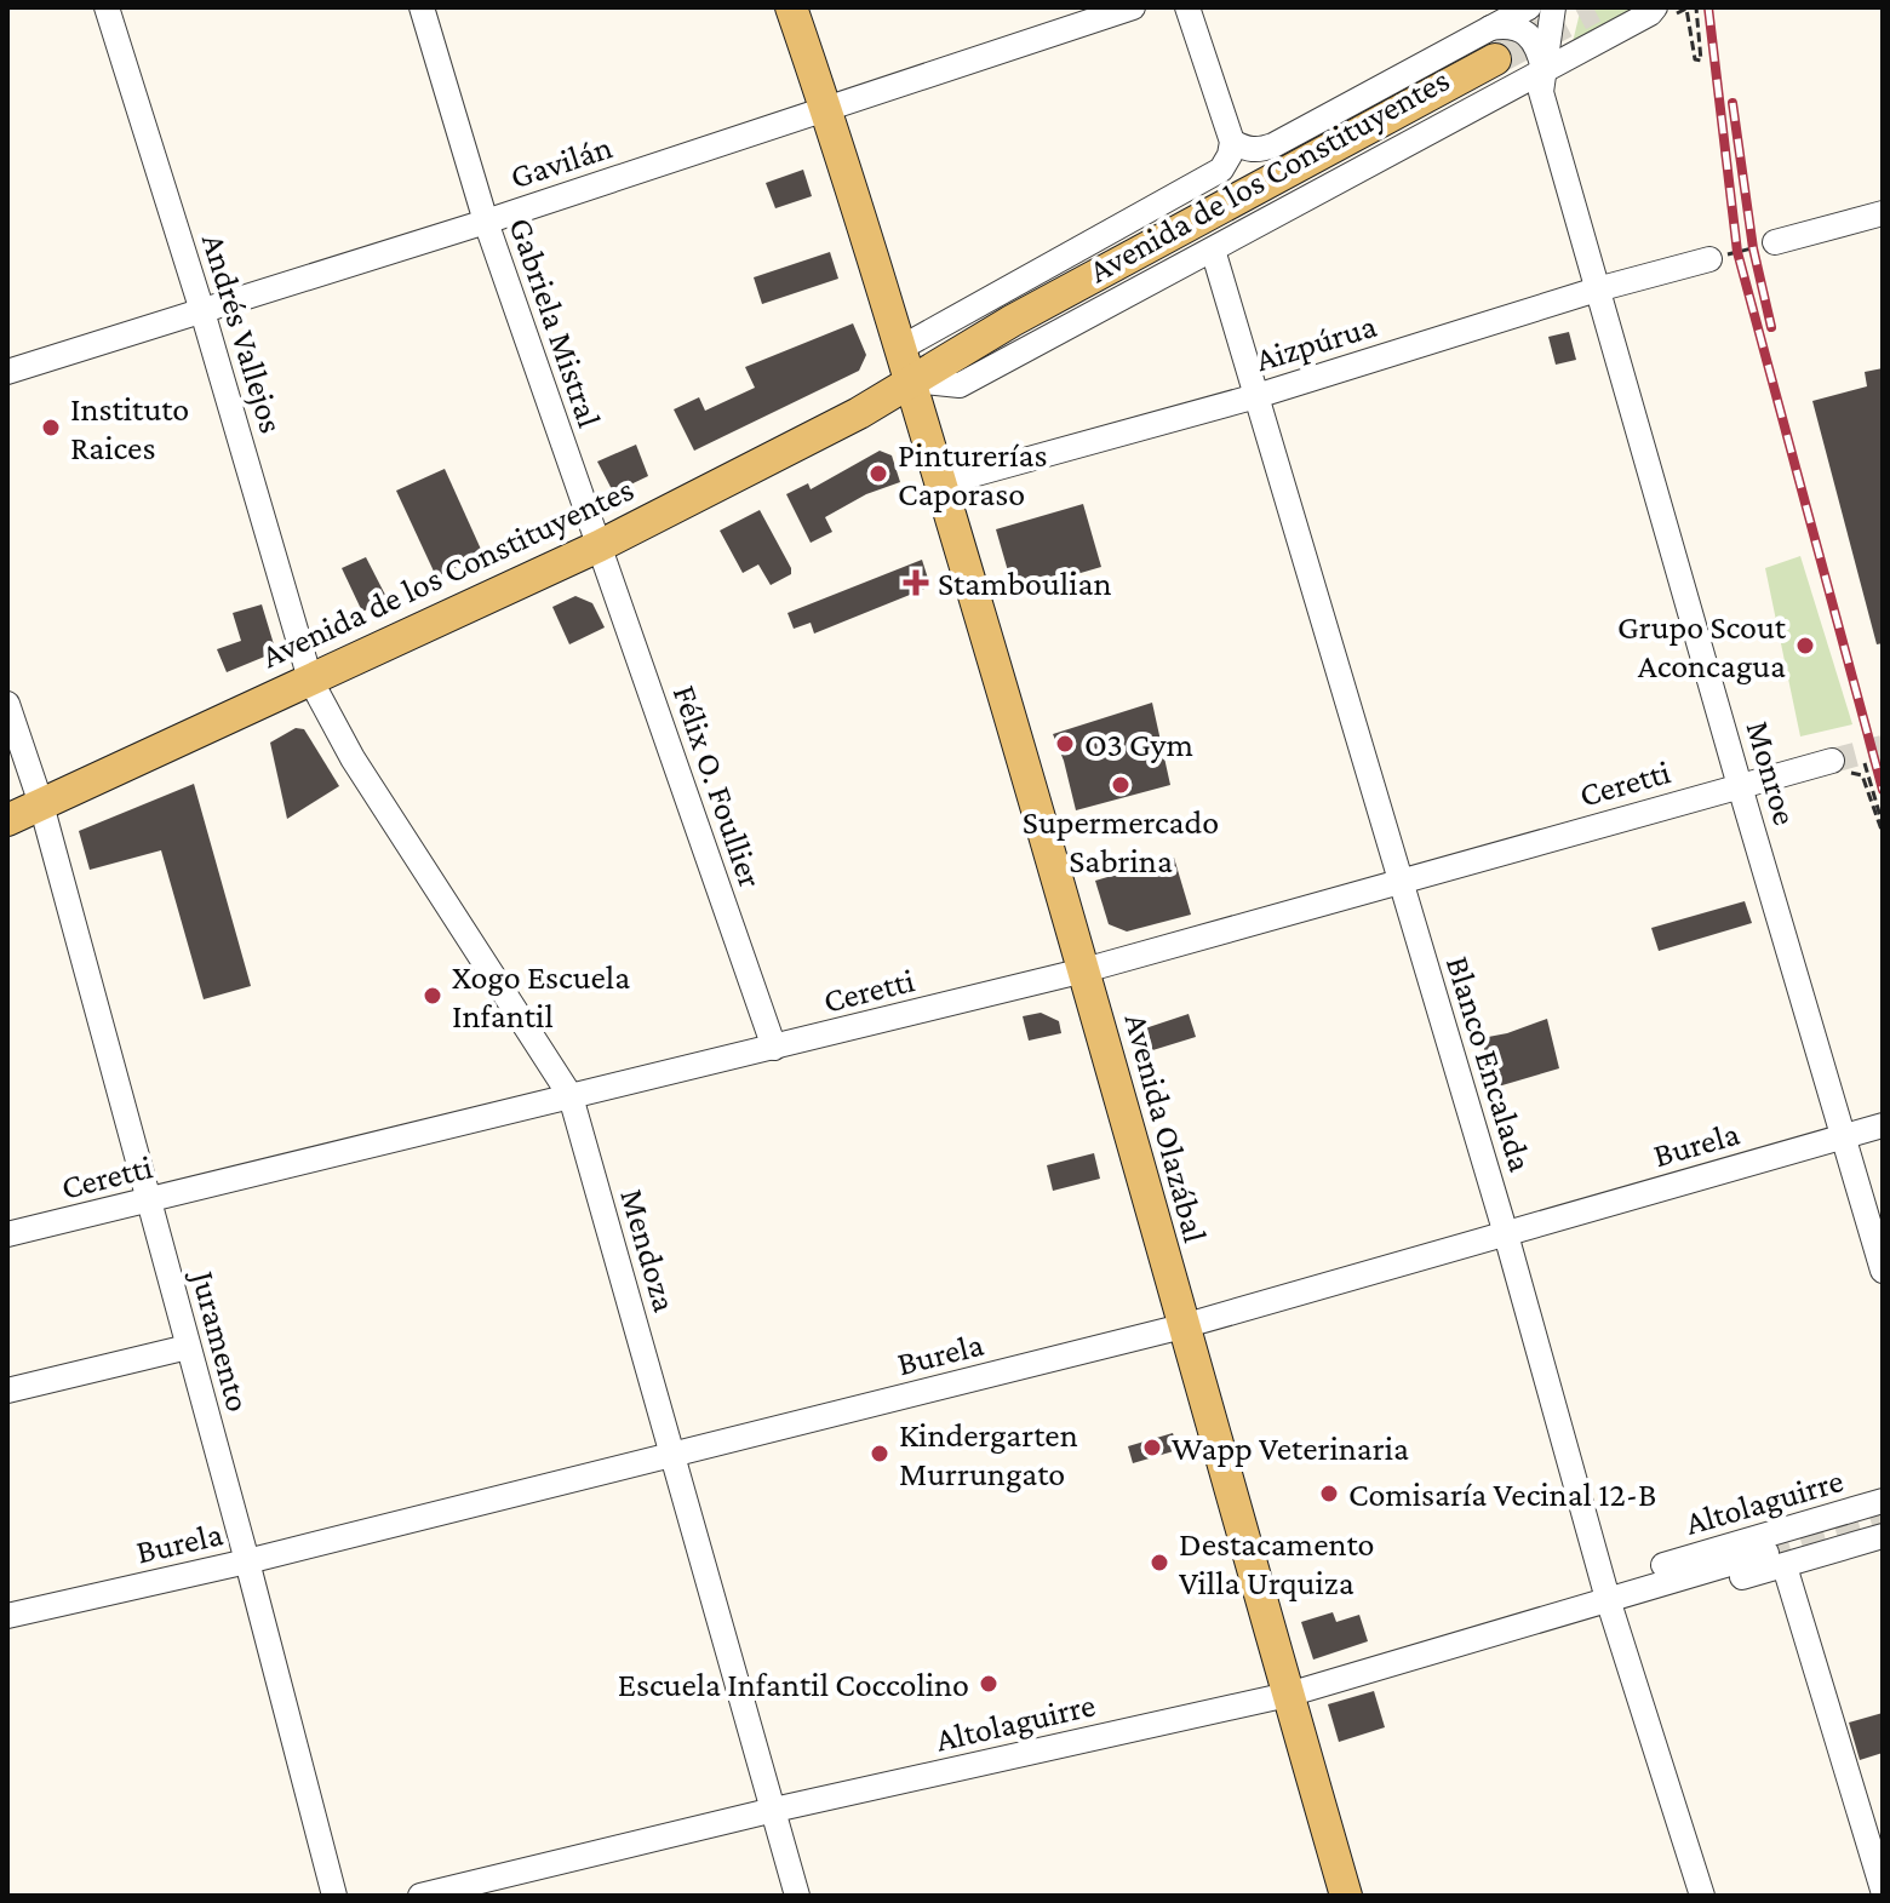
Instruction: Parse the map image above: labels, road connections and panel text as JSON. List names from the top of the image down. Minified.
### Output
{"streets":{"main road":["Avenida de los Constituyentes","Avenida Olazábal"],"street":["Gavilán","Gabriela Mistral","Andrés Vallejos","Aizpúrua","Monroe","Ceretti","Félix O. Foullier","Blanco Encalada","Burela","Mendoza","Juramento","Altolaguirre"]},"crossings":[["Gavilán","Gabriela Mistral"],["Gavilán","Andrés Vallejos"],["Gavilán","Avenida Olazábal"],["Avenida de los Constituyentes","Gabriela Mistral"],["Avenida de los Constituyentes","Andrés Vallejos"],["Avenida de los Constituyentes","Monroe"],["Avenida de los Constituyentes","Félix O. Foullier"],["Avenida de los Constituyentes","Blanco Encalada"],["Avenida de los Constituyentes","Avenida Olazábal"],["Avenida de los Constituyentes","Mendoza"],["Avenida de los Constituyentes","Juramento"],["Gabriela Mistral","Félix O. Foullier"],["Andrés Vallejos","Mendoza"],["Aizpúrua","Monroe"],["Aizpúrua","Blanco Encalada"],["Aizpúrua","Avenida Olazábal"],["Monroe","Ceretti"],["Monroe","Burela"],["Ceretti","Félix O. Foullier"],["Ceretti","Blanco Encalada"],["Ceretti","Avenida Olazábal"],["Ceretti","Mendoza"],["Ceretti","Juramento"],["Blanco Encalada","Burela"],["Blanco Encalada","Altolaguirre"],["Avenida Olazábal","Burela"],["Avenida Olazábal","Altolaguirre"],["Burela","Mendoza"],["Burela","Juramento"],["Mendoza","Altolaguirre"]],"places":{"other":["Instituto Raices","Pinturerías Caporaso","Grupo Scout Aconcagua","O3 Gym","Supermercado Sabrina","Xogo Escuela Infantil","Wapp Veterinaria","Kindergarten Murrungato","Comisaría Vecinal 12-B","Destacamento Villa Urquiza","Escuela Infantil Coccolino"],"health":["Stamboulian"]}}
